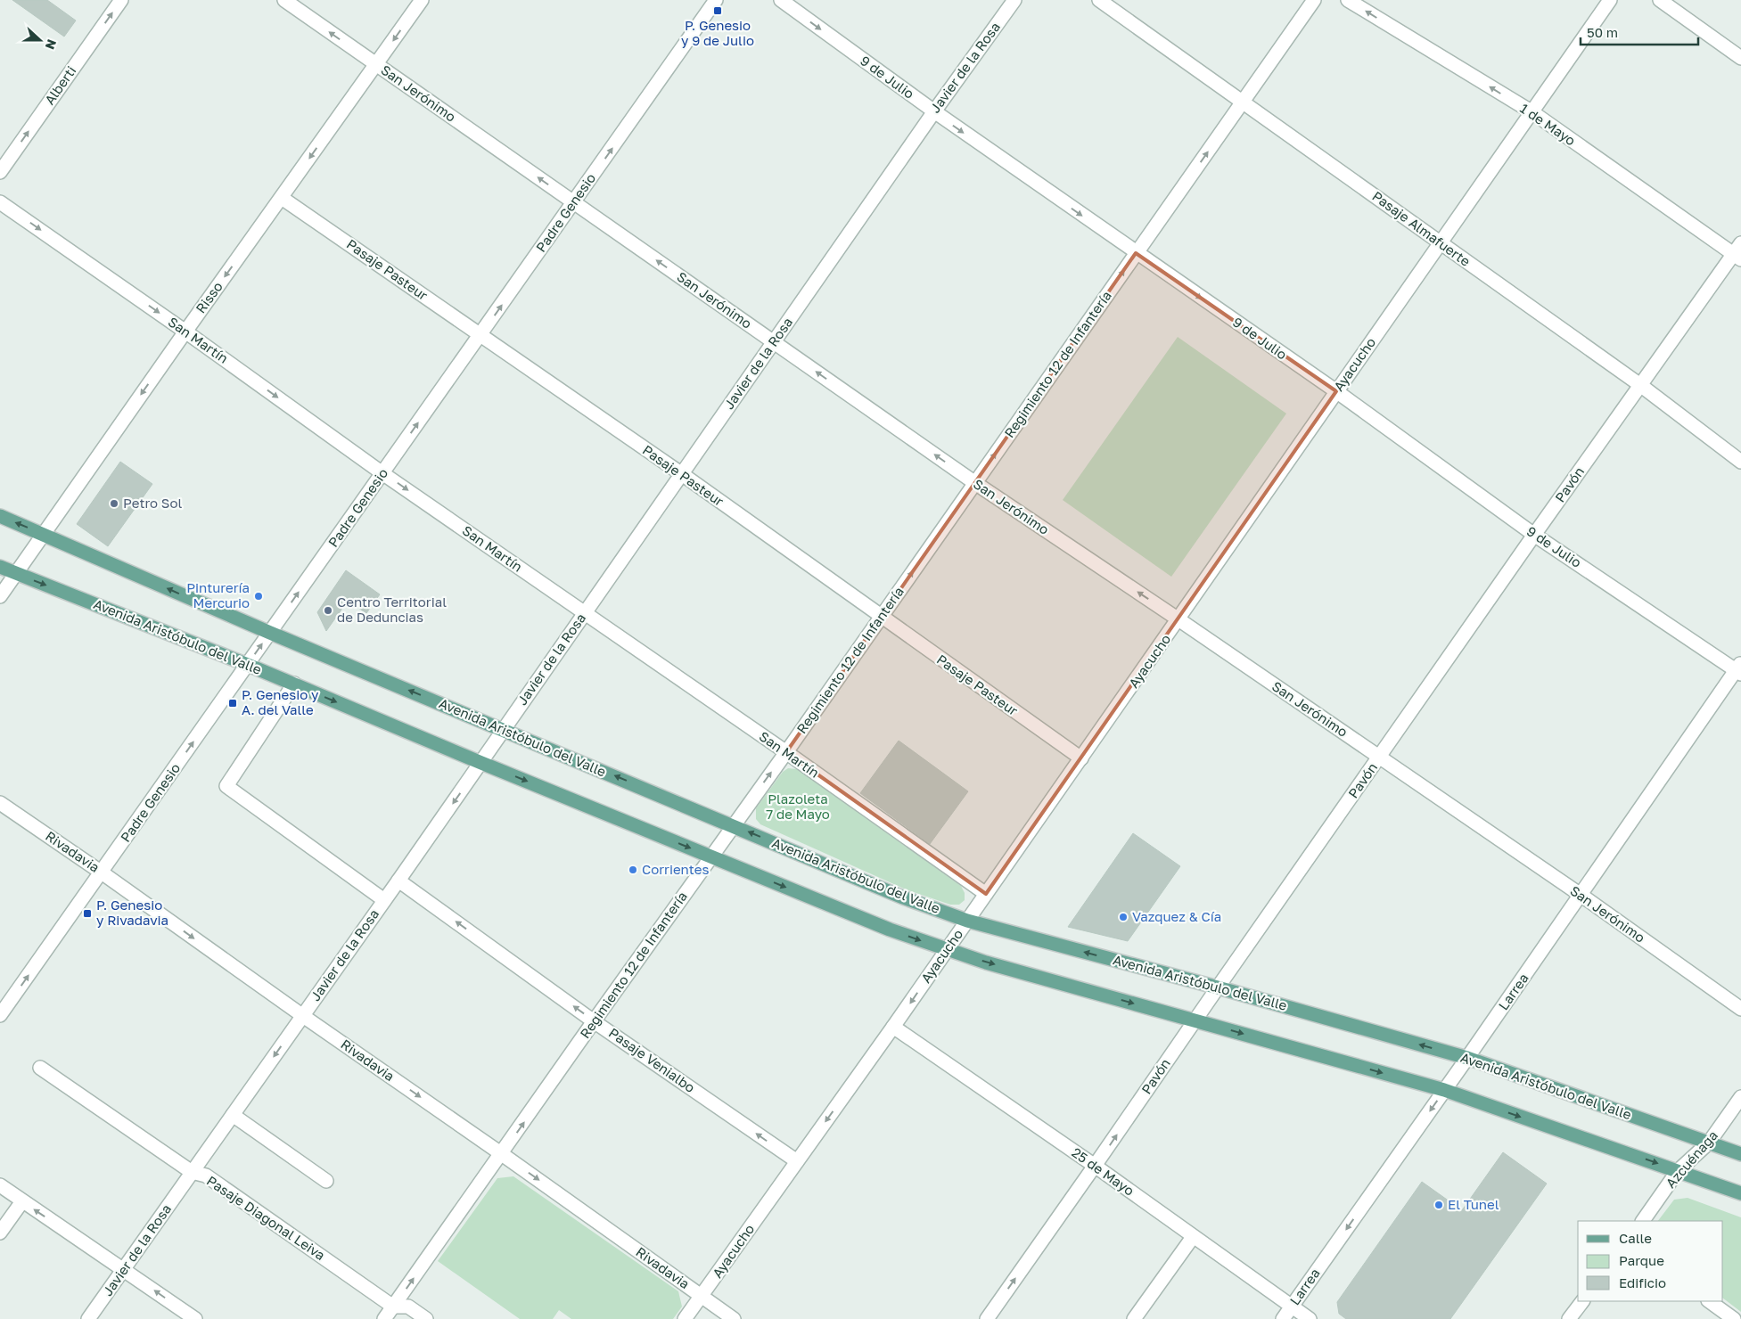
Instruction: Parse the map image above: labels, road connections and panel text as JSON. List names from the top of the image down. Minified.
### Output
{"streets":{"main road":["Avenida Aristóbulo del Valle"],"street":["Javier de la Rosa","9 de Julio","Alberti","San Jerónimo","1 de Mayo","Padre Genesio","Pasaje Almafuerte","Pasaje Pasteur","Risso","San Martín","Regimiento 12 de Infantería","Ayacucho","Pavón","Rivadavia","Larrea","Pasaje Venialbo","Azcuénaga","25 de Mayo","Pasaje Diagonal Leiva"]},"crossings":[["Javier de la Rosa","9 de Julio"],["Javier de la Rosa","San Jerónimo"],["Javier de la Rosa","Pasaje Pasteur"],["Javier de la Rosa","San Martín"],["Javier de la Rosa","Avenida Aristóbulo del Valle"],["Javier de la Rosa","Rivadavia"],["Javier de la Rosa","Pasaje Venialbo"],["Javier de la Rosa","Pasaje Diagonal Leiva"],["9 de Julio","Regimiento 12 de Infantería"],["9 de Julio","Ayacucho"],["9 de Julio","Pavón"],["9 de Julio","Larrea"],["San Jerónimo","Padre Genesio"],["San Jerónimo","Risso"],["San Jerónimo","Regimiento 12 de Infantería"],["San Jerónimo","Ayacucho"],["San Jerónimo","Pavón"],["San Jerónimo","Larrea"],["1 de Mayo","Ayacucho"],["1 de Mayo","Pavón"],["Padre Genesio","Pasaje Pasteur"],["Padre Genesio","San Martín"],["Padre Genesio","Avenida Aristóbulo del Valle"],["Padre Genesio","Rivadavia"],["Pasaje Almafuerte","Regimiento 12 de Infantería"],["Pasaje Almafuerte","Ayacucho"],["Pasaje Almafuerte","Pavón"],["Pasaje Pasteur","Risso"],["Pasaje Pasteur","Regimiento 12 de Infantería"],["Pasaje Pasteur","Ayacucho"],["Risso","San Martín"],["Risso","Avenida Aristóbulo del Valle"],["San Martín","Regimiento 12 de Infantería"],["San Martín","Ayacucho"],["Regimiento 12 de Infantería","Avenida Aristóbulo del Valle"],["Regimiento 12 de Infantería","Rivadavia"],["Regimiento 12 de Infantería","Pasaje Venialbo"],["Regimiento 12 de Infantería","Pasaje Diagonal Leiva"],["Ayacucho","Avenida Aristóbulo del Valle"],["Ayacucho","Rivadavia"],["Ayacucho","Pasaje Venialbo"],["Ayacucho","25 de Mayo"],["Pavón","Avenida Aristóbulo del Valle"],["Pavón","25 de Mayo"],["Avenida Aristóbulo del Valle","Larrea"],["Avenida Aristóbulo del Valle","Azcuénaga"],["Larrea","25 de Mayo"]],"one_way":["9 de Julio","Alberti","San Jerónimo","1 de Mayo","Padre Genesio","Risso","San Martín","Regimiento 12 de Infantería","Rivadavia","Pasaje Venialbo"],"parks":["Plazoleta 7 de Mayo"],"places":{"transit":["P. Genesio y 9 de Julio","P. Genesio y A. del Valle","P. Genesio y Rivadavia"],"other":["Petro Sol","Pinturería Mercurio","Centro Territorial de Deduncias","Corrientes","Vazquez & Cía","El Tunel"]},"legend":["Calle","Parque","Edificio"],"scale_bar":"50 m","north":"right"}
